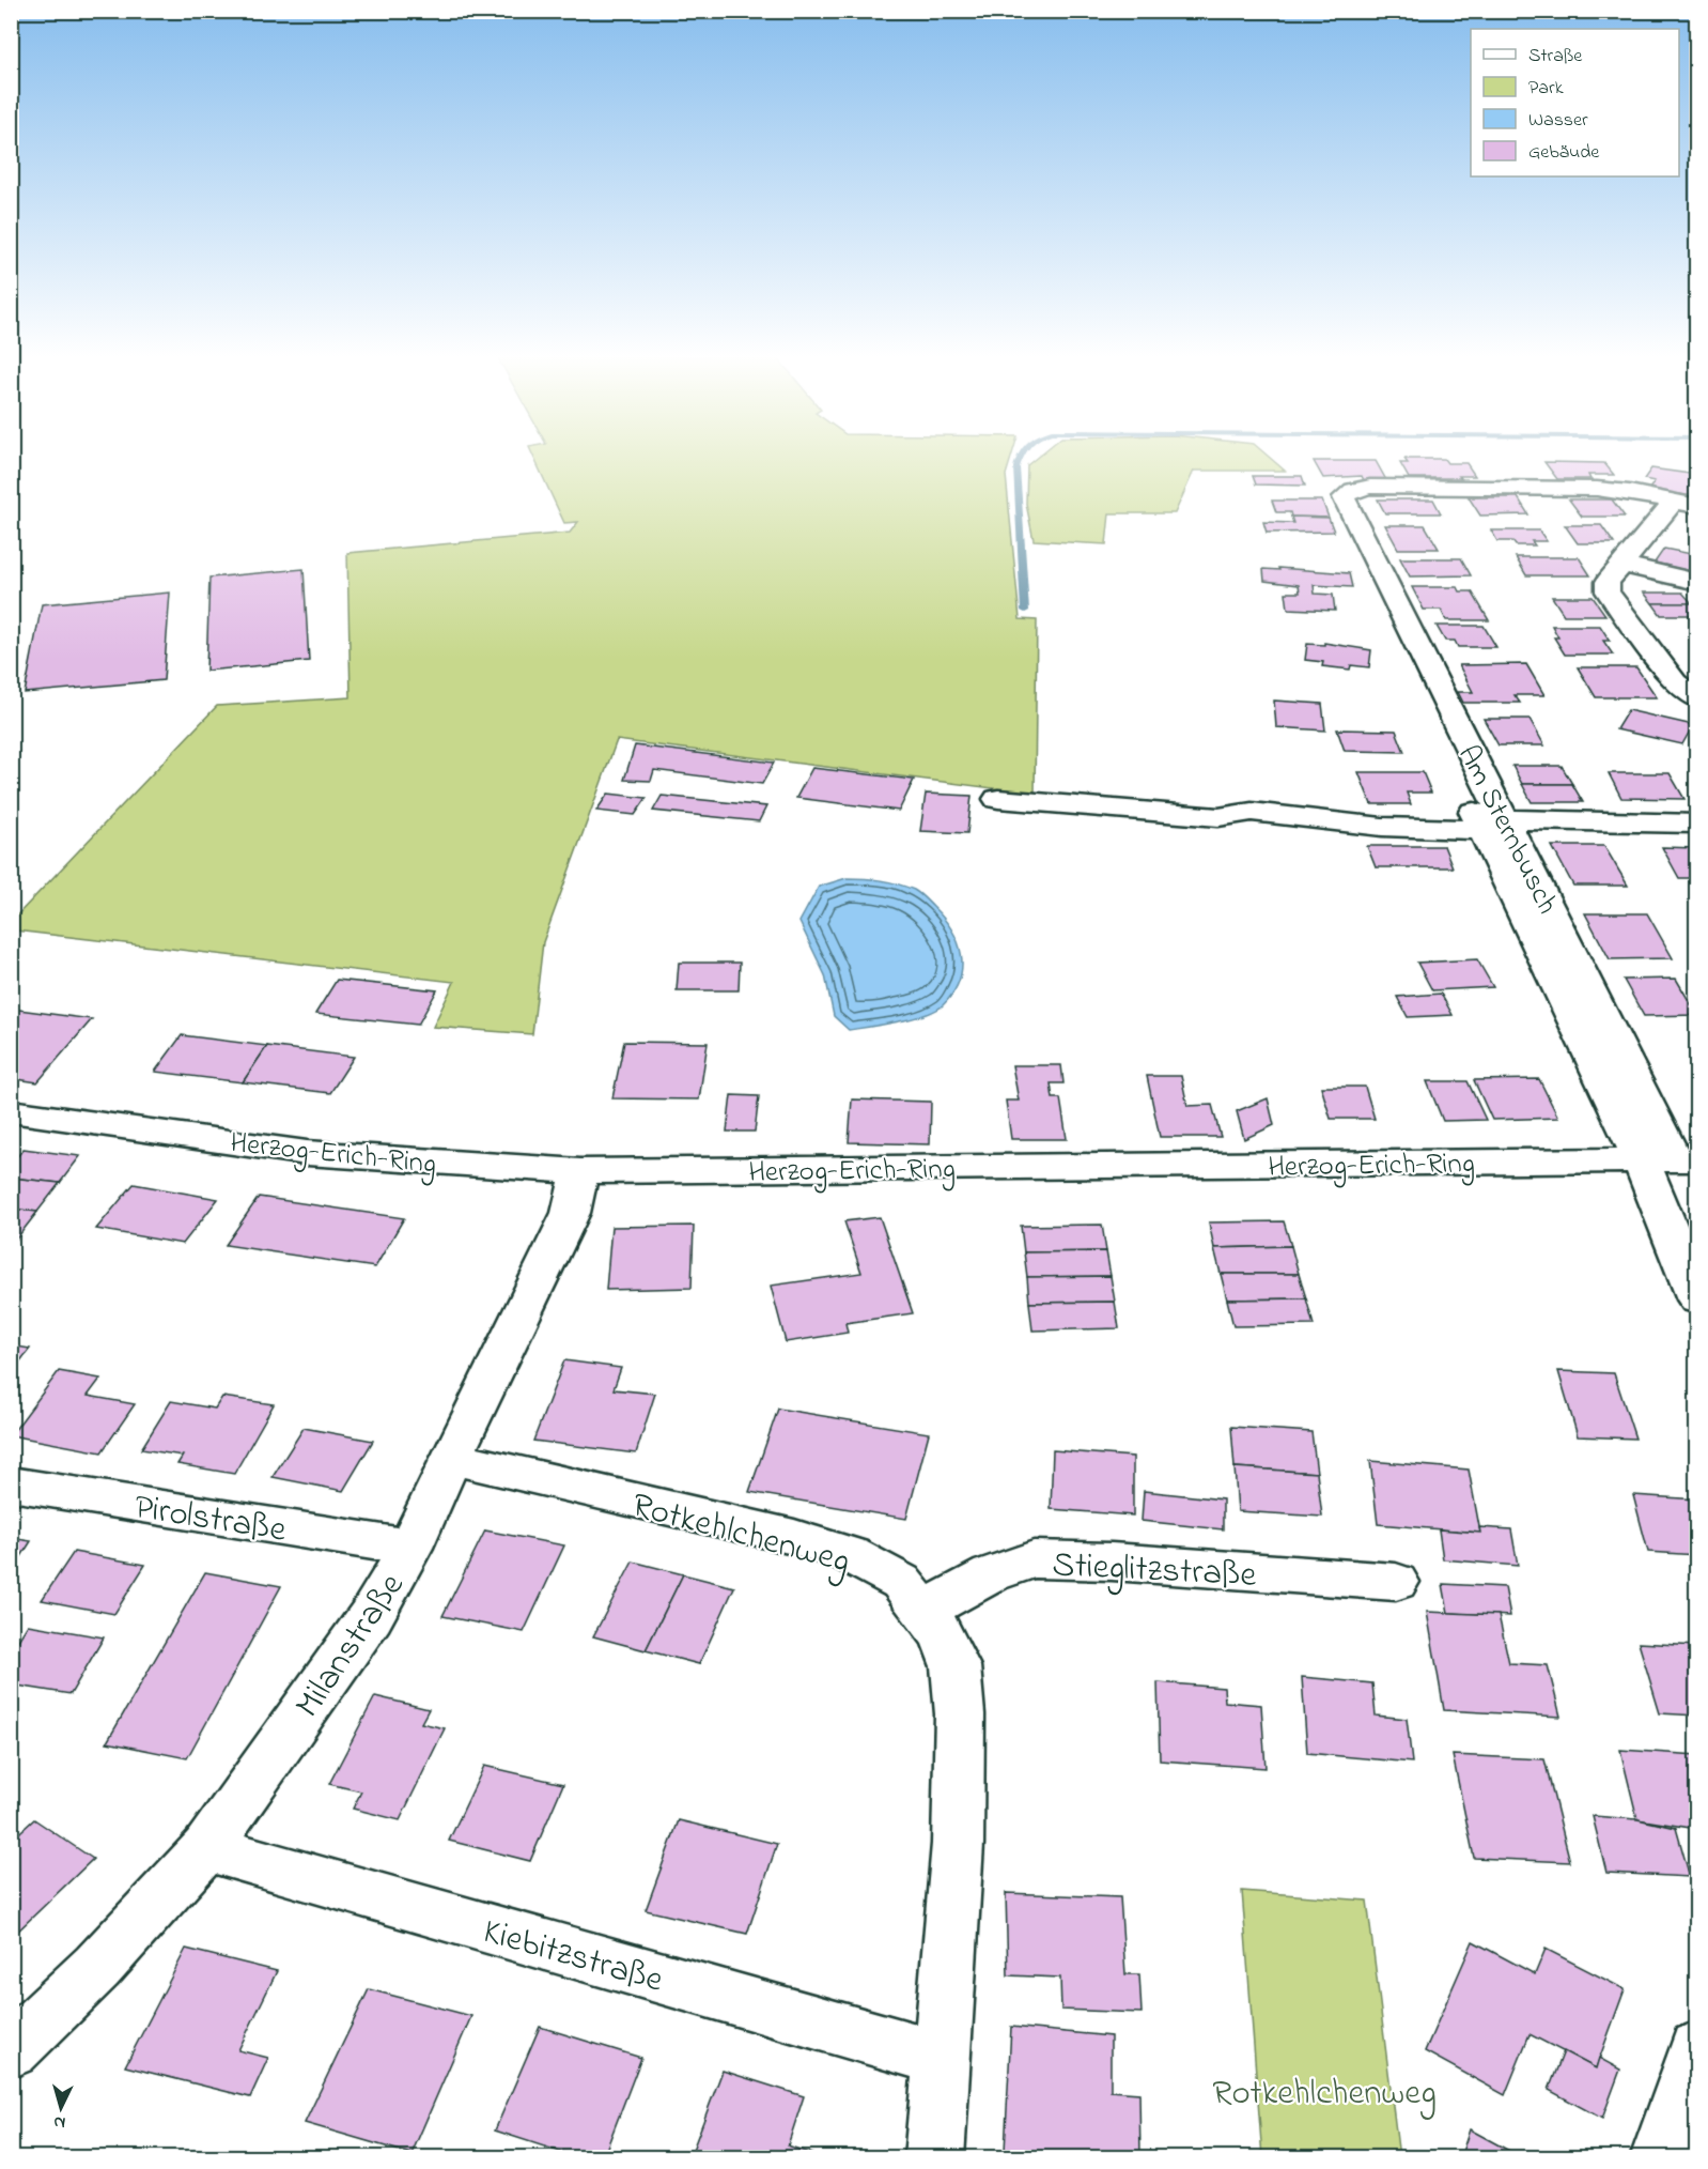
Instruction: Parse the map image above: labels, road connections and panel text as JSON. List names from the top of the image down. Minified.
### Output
{"streets":{"street":["Am Sternbusch","Herzog-Erich-Ring","Pirolstraße","Rotkehlchenweg","Stieglitzstraße","Milanstraße","Kiebitzstraße"]},"crossings":[["Am Sternbusch","Herzog-Erich-Ring"],["Herzog-Erich-Ring","Milanstraße"],["Pirolstraße","Milanstraße"],["Rotkehlchenweg","Stieglitzstraße"],["Rotkehlchenweg","Milanstraße"],["Rotkehlchenweg","Kiebitzstraße"],["Milanstraße","Kiebitzstraße"]],"parks":["Rotkehlchenweg"],"legend":["Straße","Park","Wasser","Gebäude"],"north":"bottom"}
